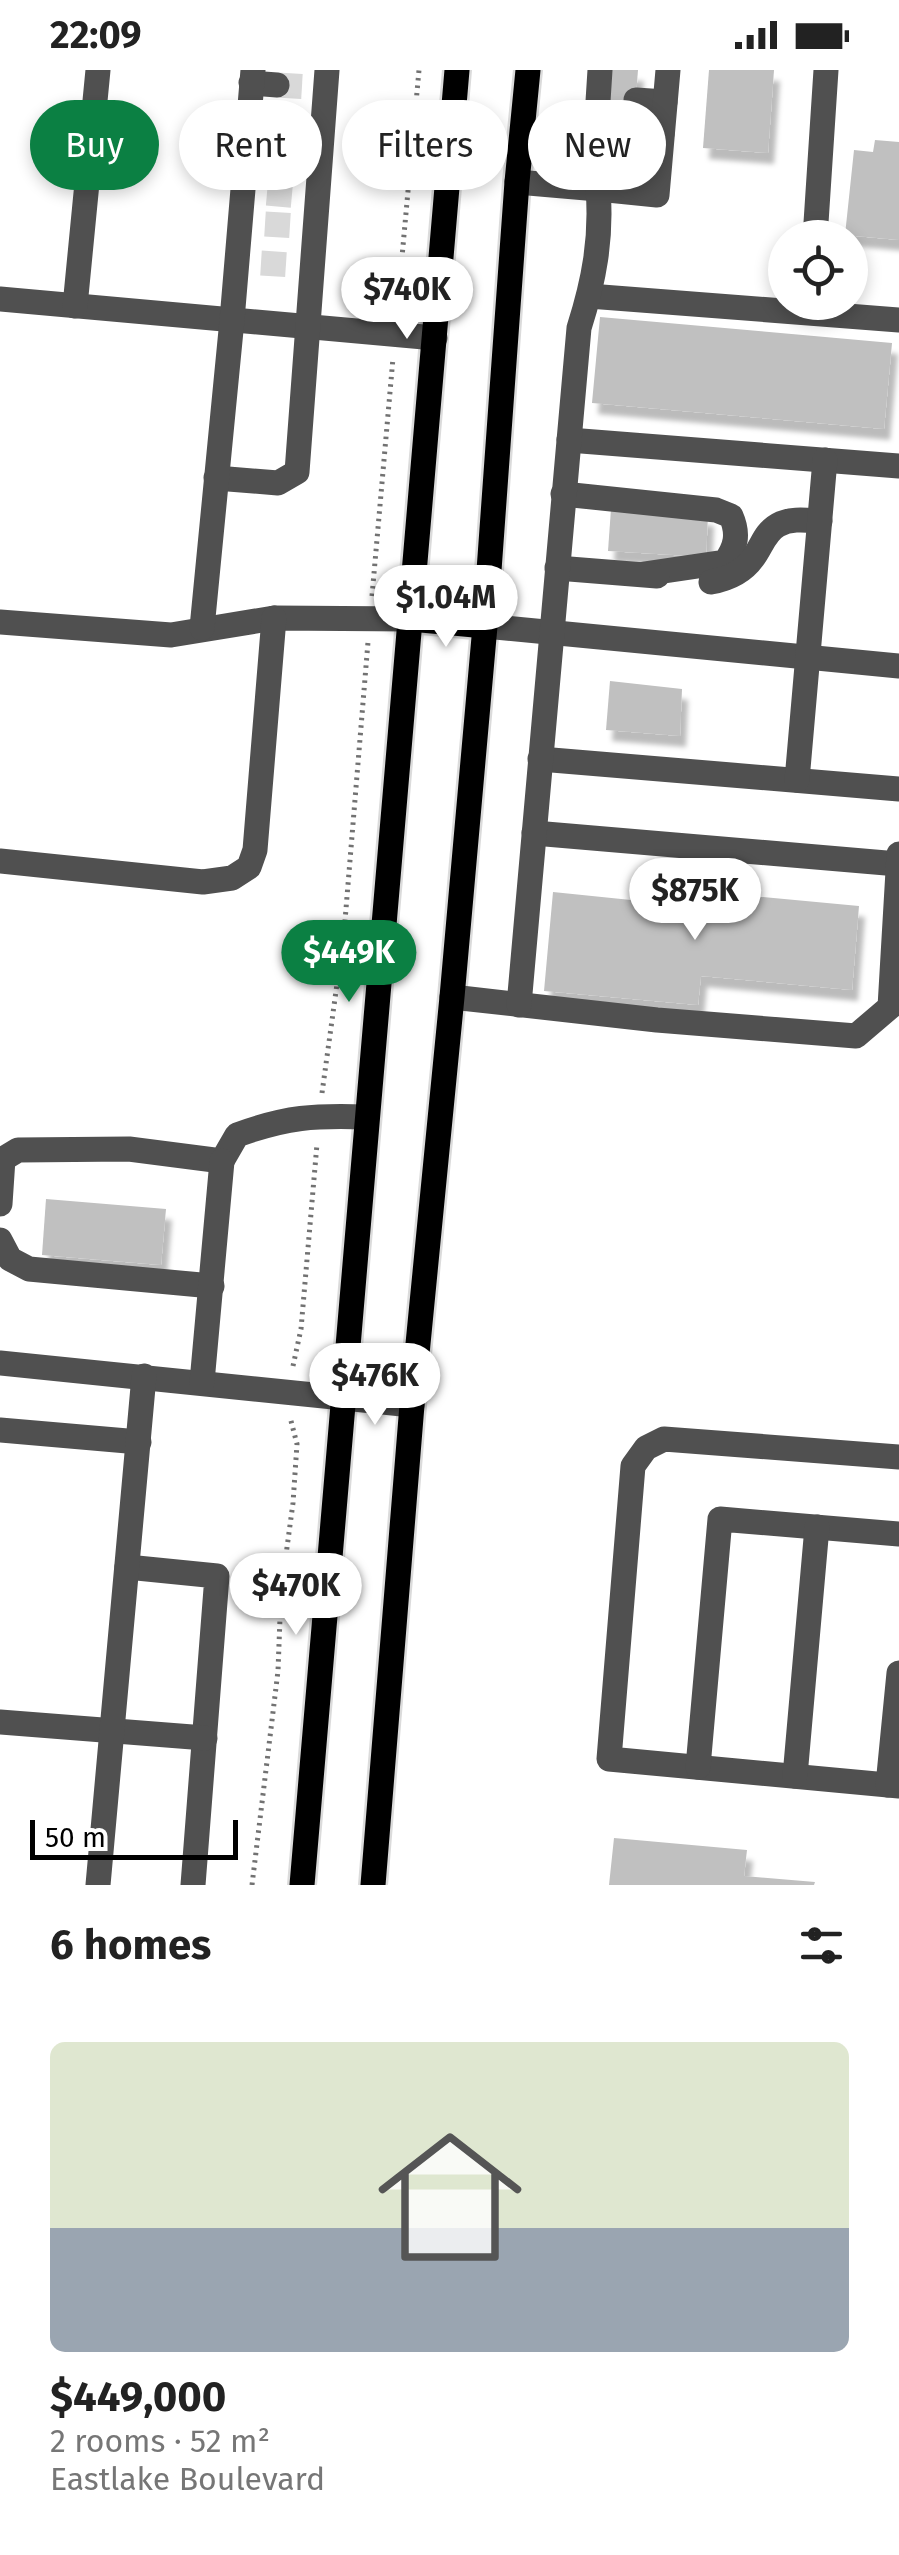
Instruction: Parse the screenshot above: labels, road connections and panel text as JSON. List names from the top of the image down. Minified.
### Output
{"scale_bar":"50 m","page":{"status":"22:09","chip":["Buy","Rent","Filters","New"],"price":["$740K","$1.04M","$875K","$449K","$476K","$470K"],"scale":"50 m","heading":"6 homes","list":[{"name":"$449,000","note":"2 rooms · 52 m² · Eastlake Boulevard"}]}}
